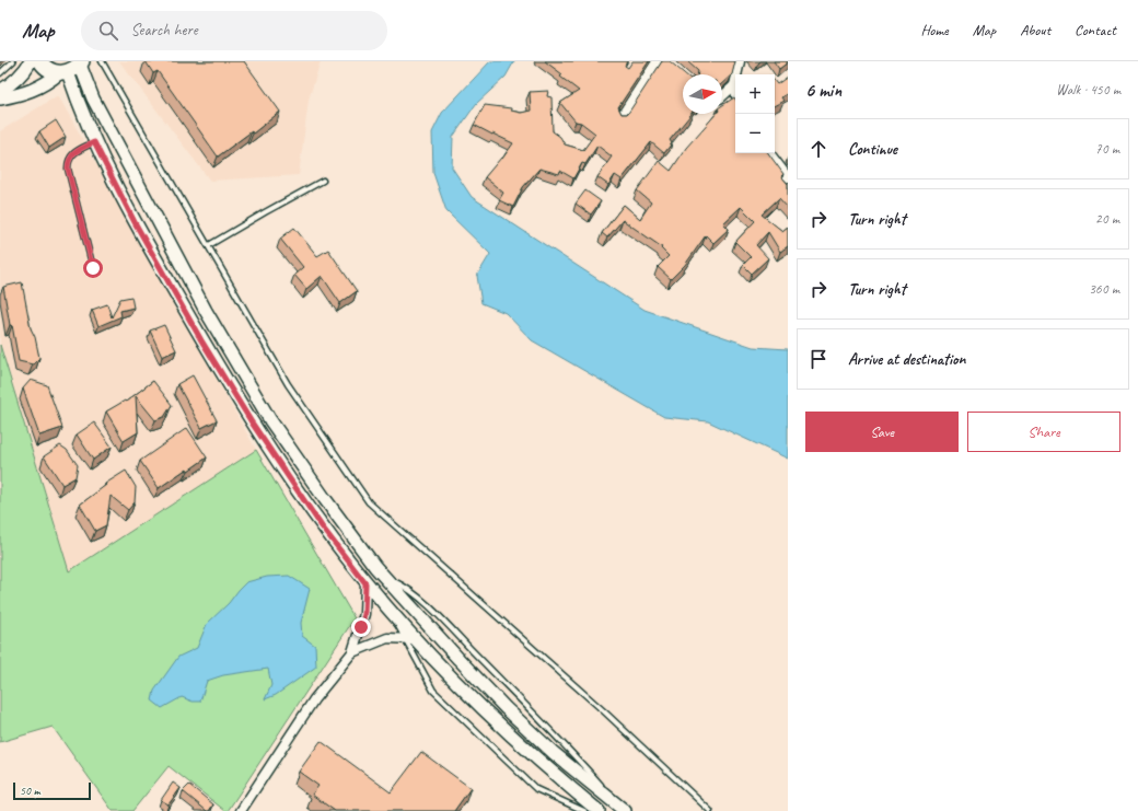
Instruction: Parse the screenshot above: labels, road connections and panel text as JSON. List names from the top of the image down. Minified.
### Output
{"scale_bar":"50 m","north":"right","page":{"header":"Map","search":"Search here","nav":["Home","Map","About","Contact"],"heading":["6 min","Walk · 450 m"],"map_buttons":["+","−"],"list":[["Continue","70 m"],["Turn right","20 m"],["Turn right","360 m"],"Arrive at destination"],"buttons":["Save","Share"],"scale":"50 m"}}
